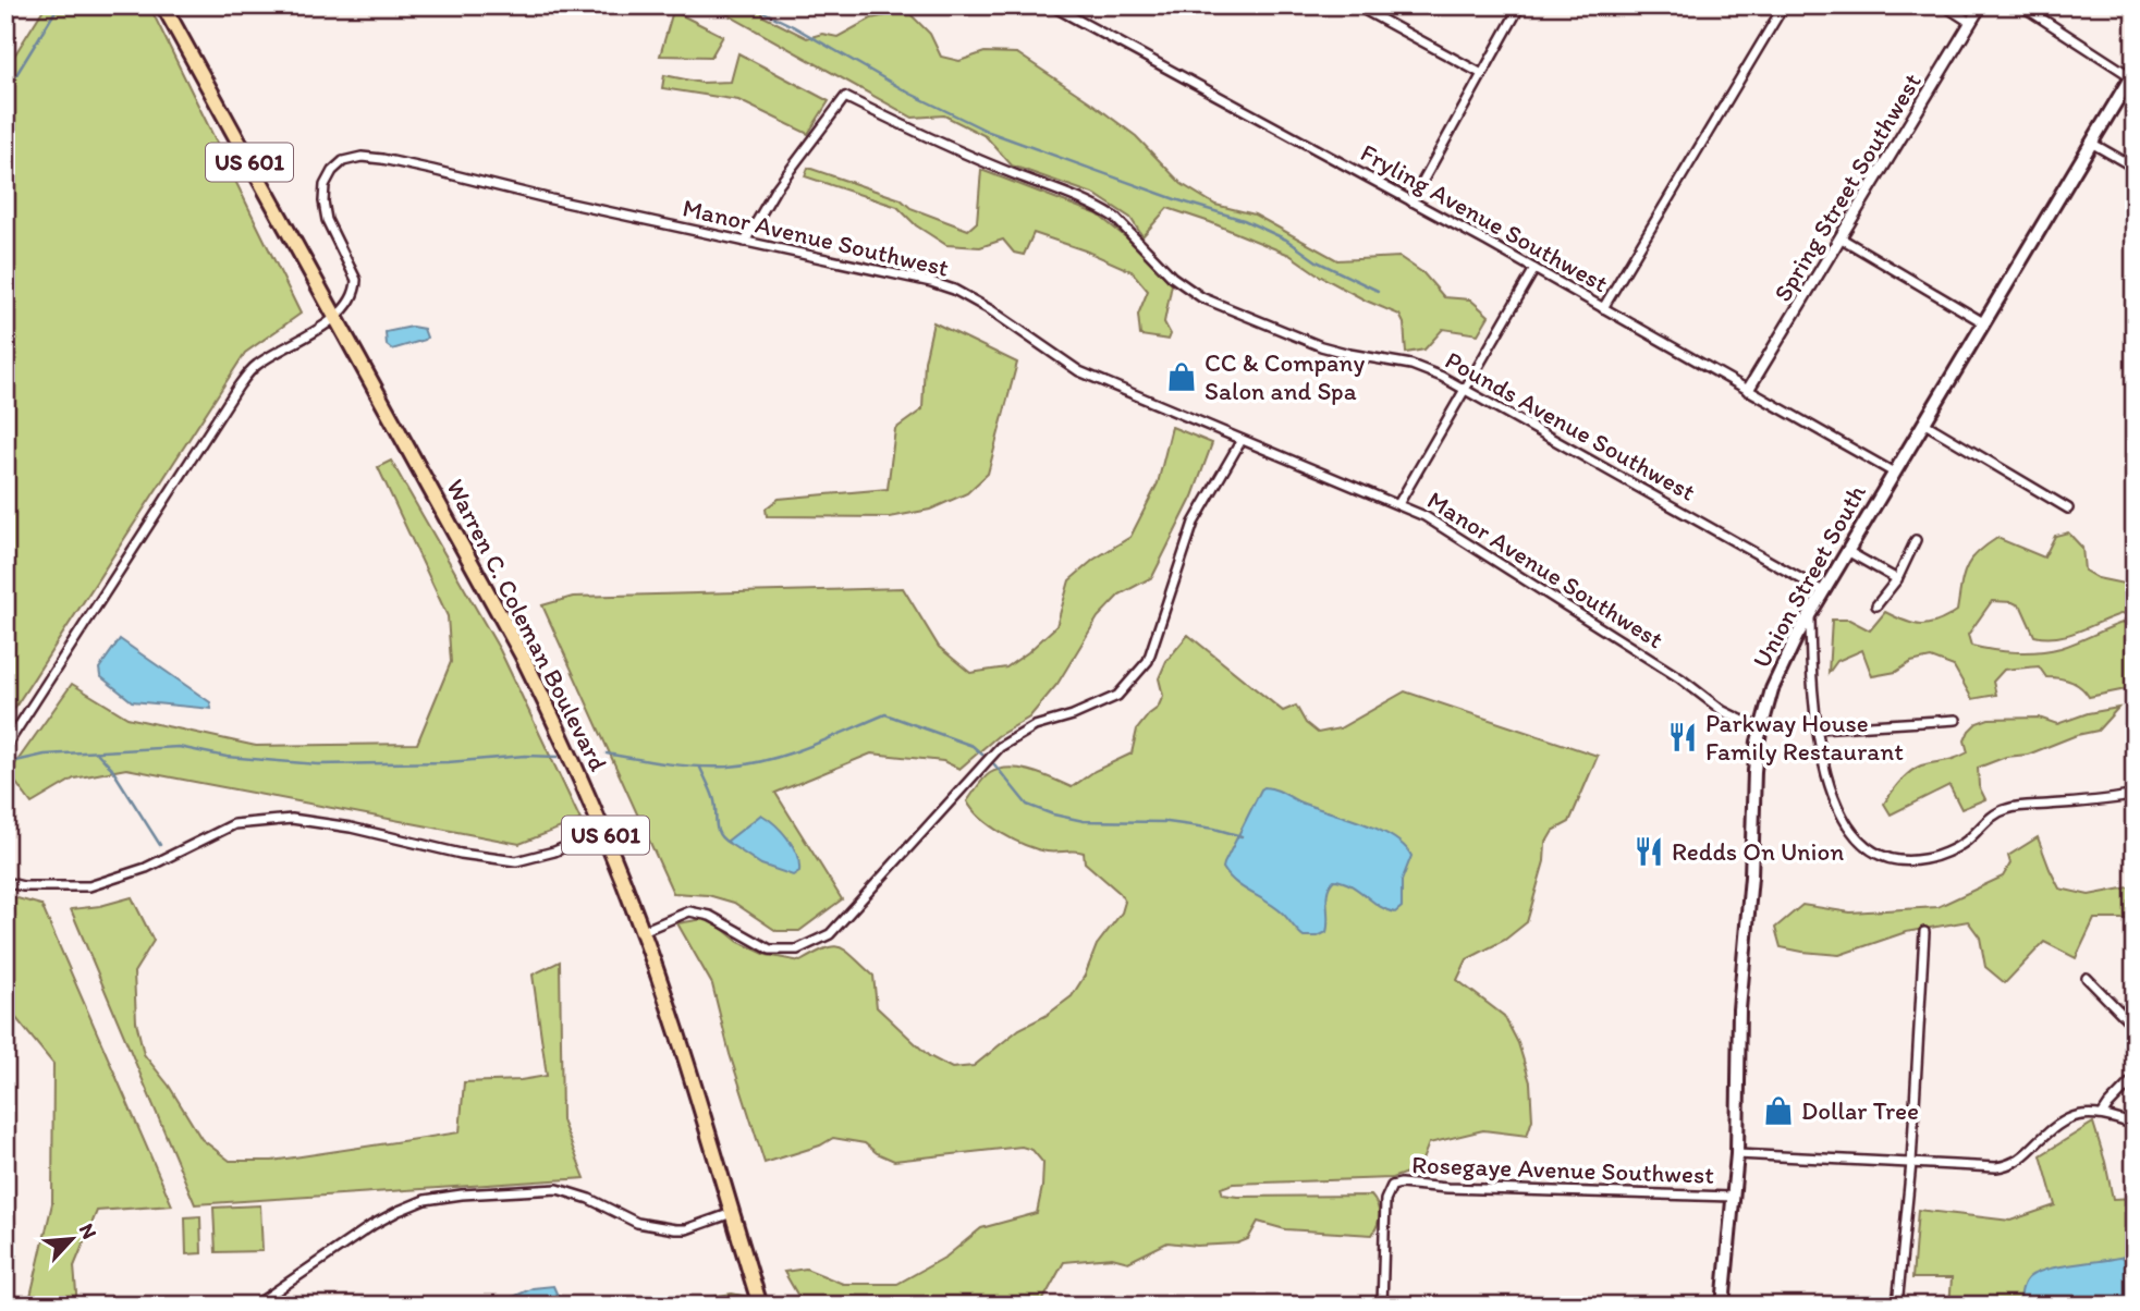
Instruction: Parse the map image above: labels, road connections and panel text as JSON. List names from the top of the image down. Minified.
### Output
{"streets":{"highway":["US 601","Warren C. Coleman Boulevard"],"main road":["Union Street South"],"street":["Spring Street Southwest","Fryling Avenue Southwest","Manor Avenue Southwest","Pounds Avenue Southwest","Rosegaye Avenue Southwest"]},"crossings":[["Spring Street Southwest","Fryling Avenue Southwest"],["Fryling Avenue Southwest","Union Street South"],["Manor Avenue Southwest","Pounds Avenue Southwest"],["Manor Avenue Southwest","Union Street South"],["Manor Avenue Southwest","Warren C. Coleman Boulevard"],["Pounds Avenue Southwest","Union Street South"],["Union Street South","Rosegaye Avenue Southwest"]],"places":{"shop":["CC & Company Salon and Spa","Dollar Tree"],"restaurant":["Parkway House Family Restaurant","Redds On Union"]},"north":"top right"}
